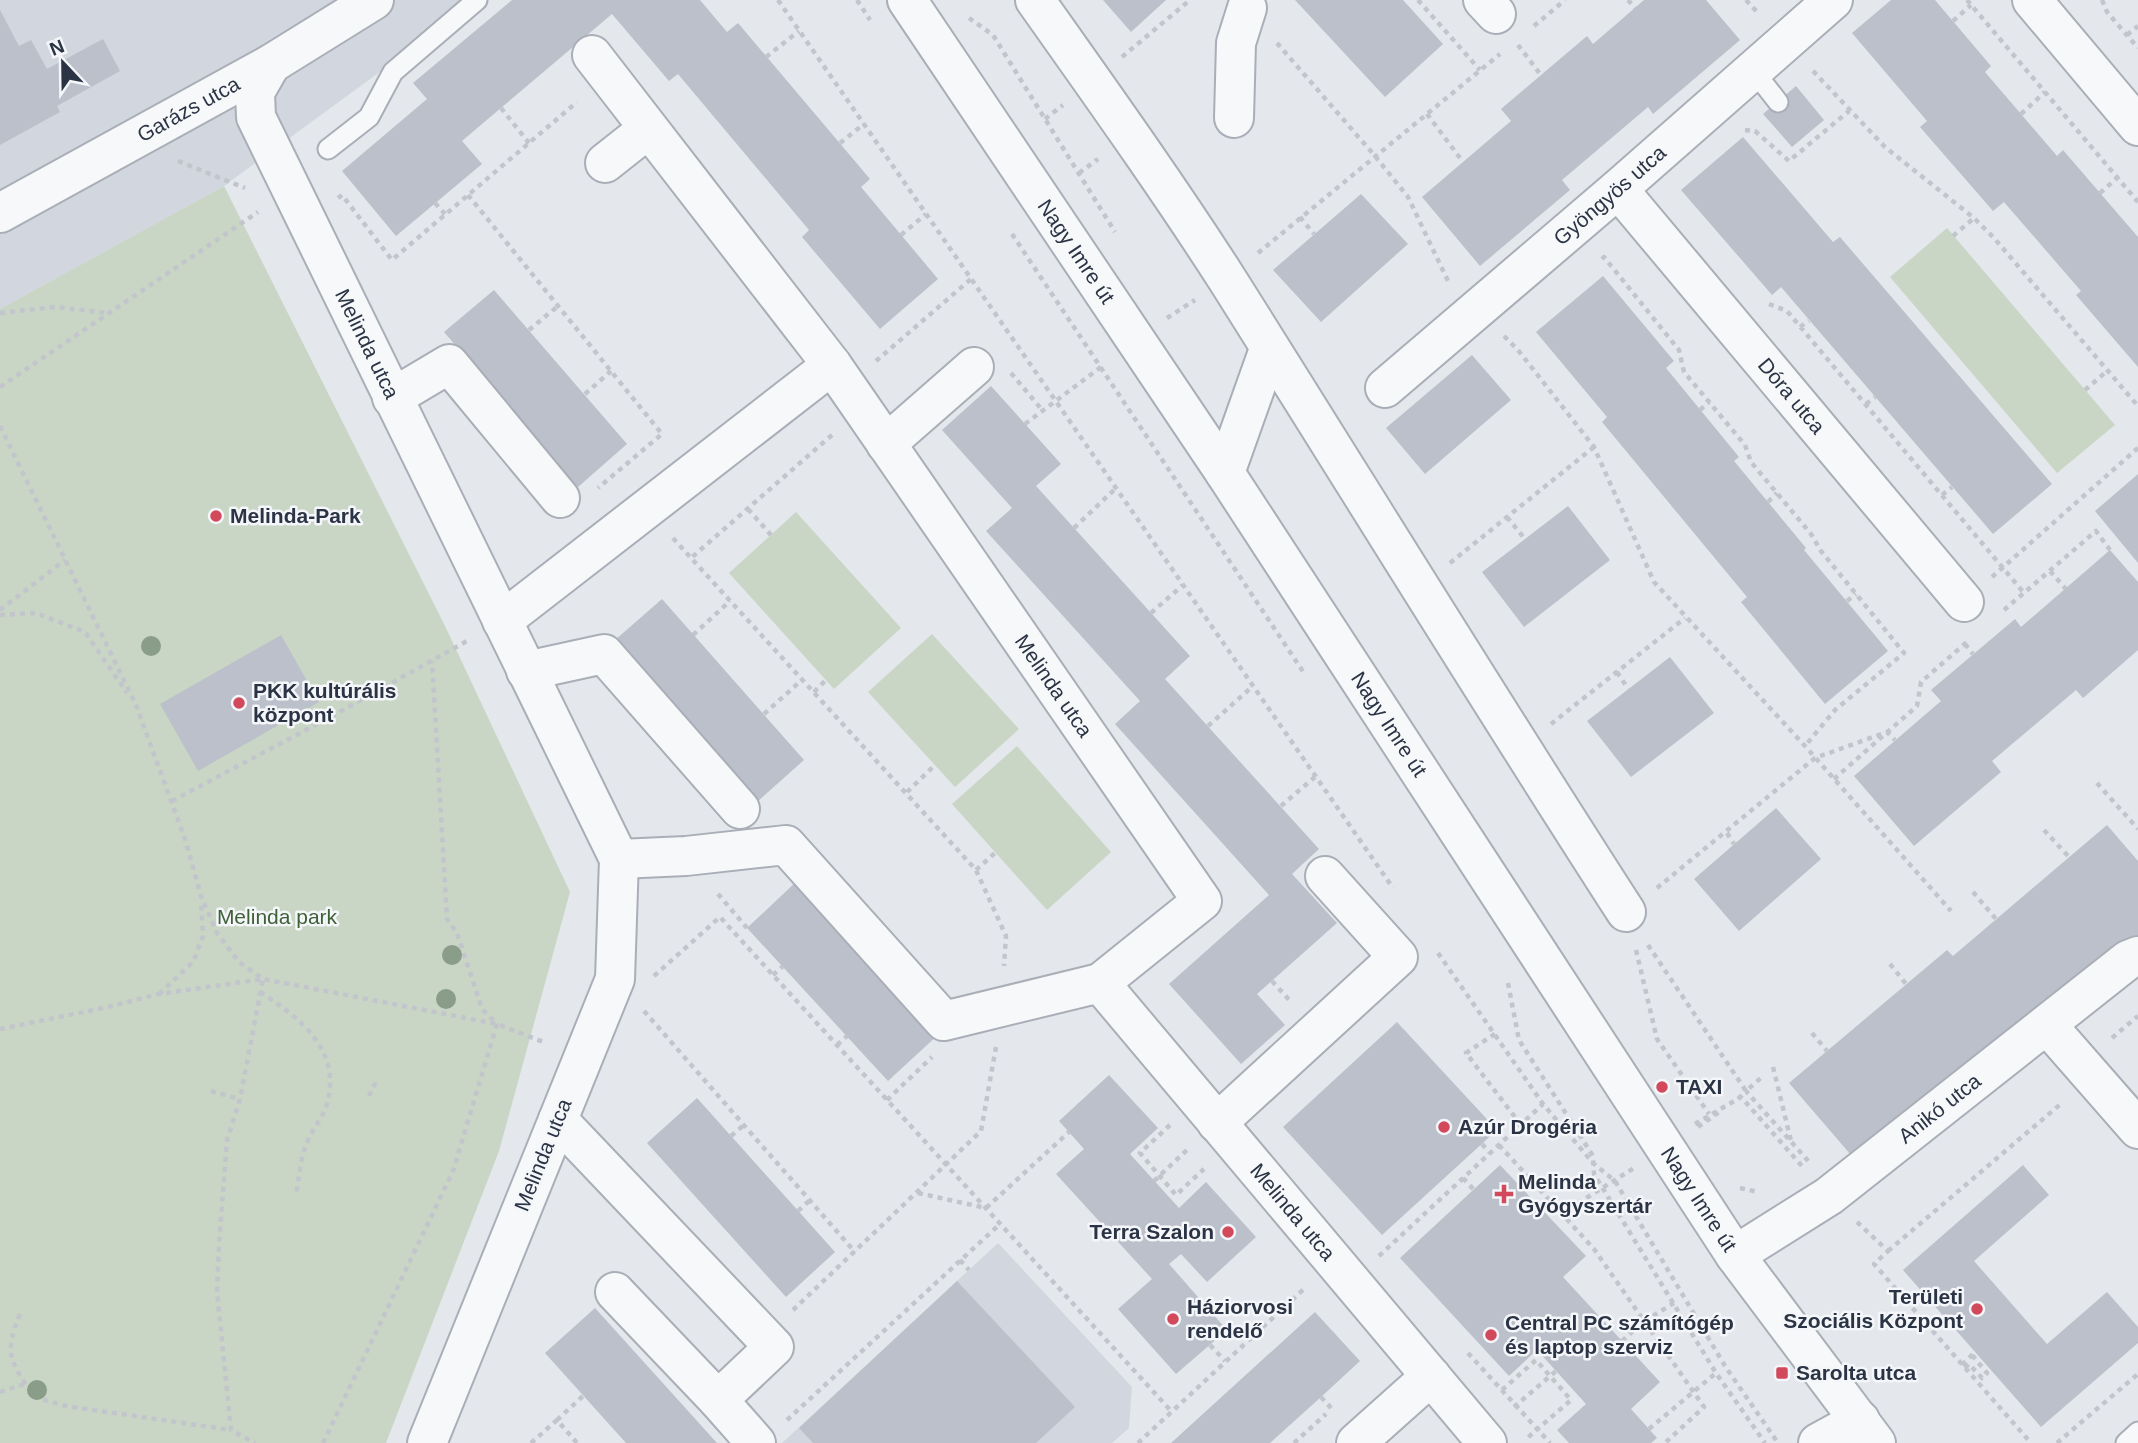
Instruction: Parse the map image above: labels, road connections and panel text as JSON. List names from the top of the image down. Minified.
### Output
{"streets":{"street":["Garázs utca","Gyöngyös utca","Nagy Imre út","Melinda utca","Dóra utca","Anikó utca"]},"crossings":[["Garázs utca","Melinda utca"],["Gyöngyös utca","Dóra utca"],["Nagy Imre út","Anikó utca"]],"parks":["Melinda park"],"places":{"other":["Melinda-Park","PKK kultúrális központ","TAXI","Azúr Drogéria","Terra Szalon","Területi Szociális Központ","Háziorvosi rendelő","Central PC számítógép és laptop szerviz"],"health":["Melinda Gyógyszertár"],"transit":["Sarolta utca"]},"north":"top"}
